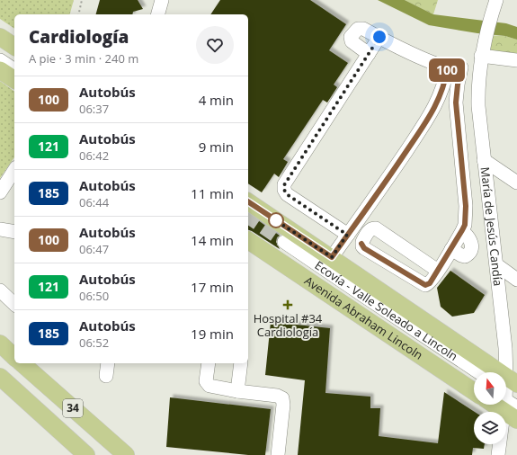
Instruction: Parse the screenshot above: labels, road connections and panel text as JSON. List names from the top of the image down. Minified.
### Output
{"streets":{"main road":["Avenida Abraham Lincoln","34"],"street":["María de Jesús Candía","Ecovía - Valle Soleado a Lincoln"]},"places":{"health":["Hospital #34 Cardiología"]},"lines":["bus line 100"],"north":"top","page":{"on_map":"100","heading":["Cardiología","A pie · 3 min · 240 m"],"list":[{"mark":"100","name":"Autobús","note":"06:37","value":"4 min"},{"mark":"121","name":"Autobús","note":"06:42","value":"9 min"},{"mark":"185","name":"Autobús","note":"06:44","value":"11 min"},{"mark":"100","name":"Autobús","note":"06:47","value":"14 min"},{"mark":"121","name":"Autobús","note":"06:50","value":"17 min"},{"mark":"185","name":"Autobús","note":"06:52","value":"19 min"}]}}
